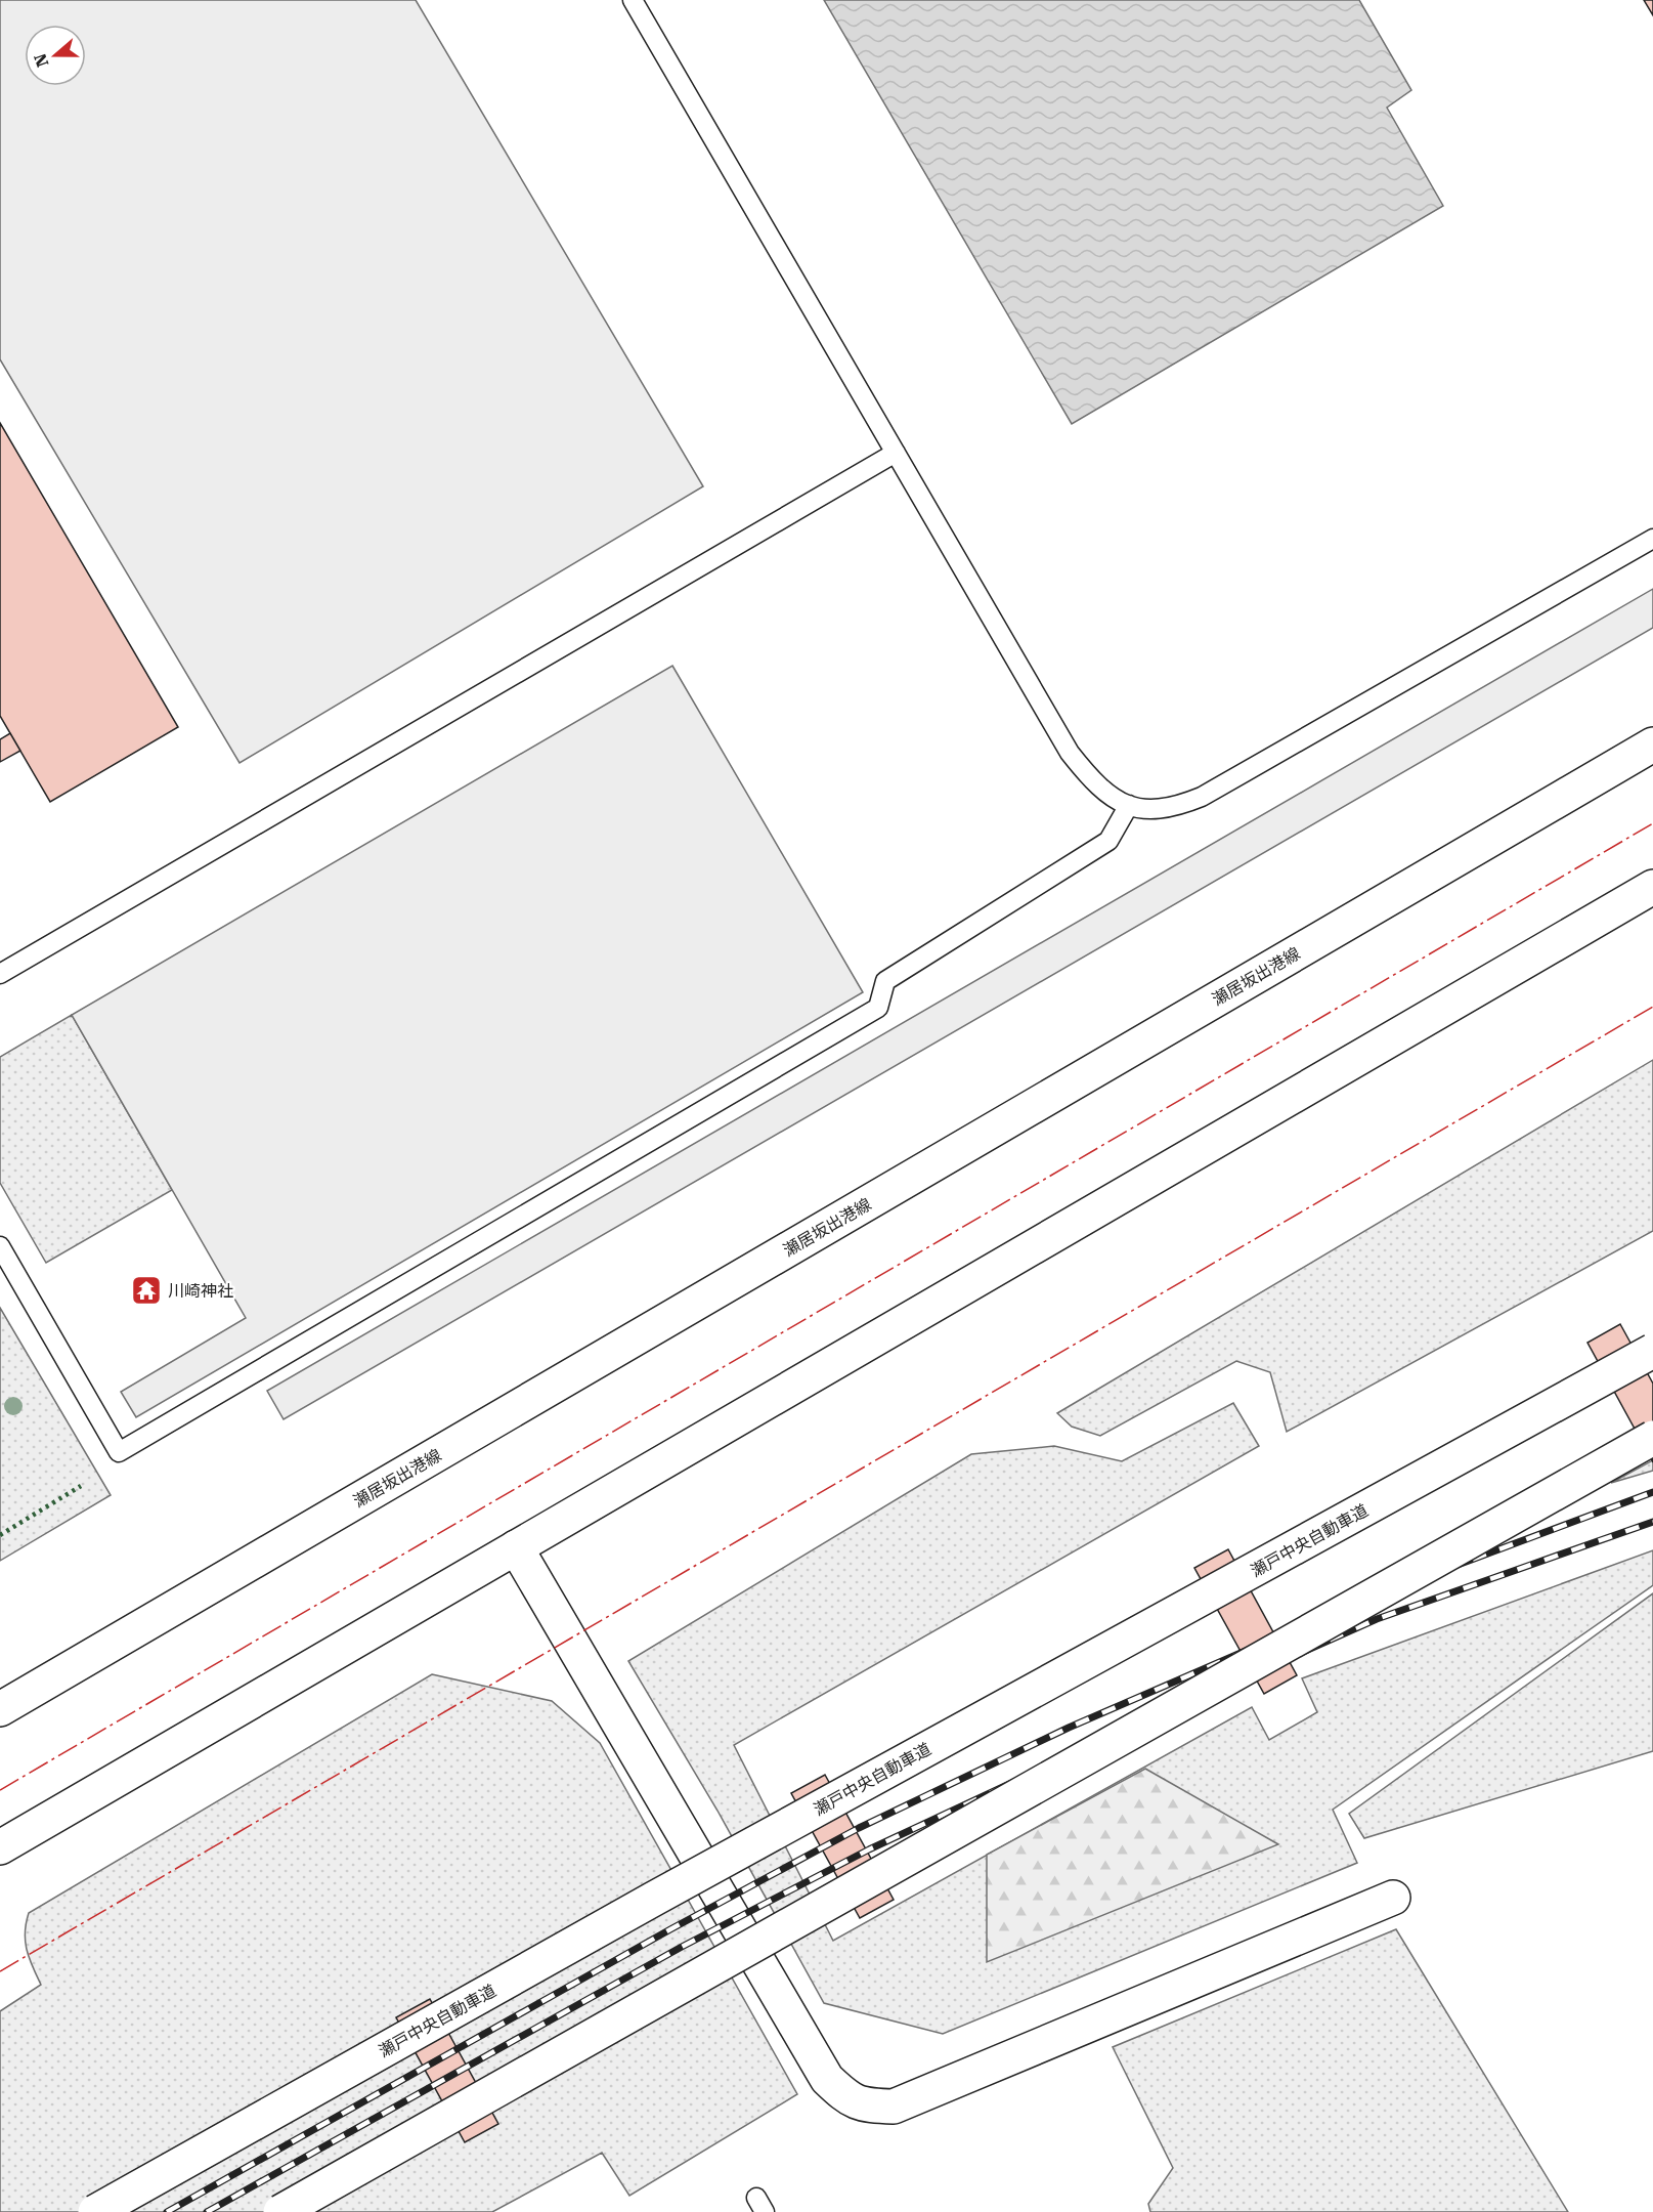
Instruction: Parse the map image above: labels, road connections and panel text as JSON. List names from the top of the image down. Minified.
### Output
{"streets":{"main road":["瀬居坂出港線","瀬戸中央自動車道"]},"places":{"temple":["川崎神社"]},"north":"left"}
